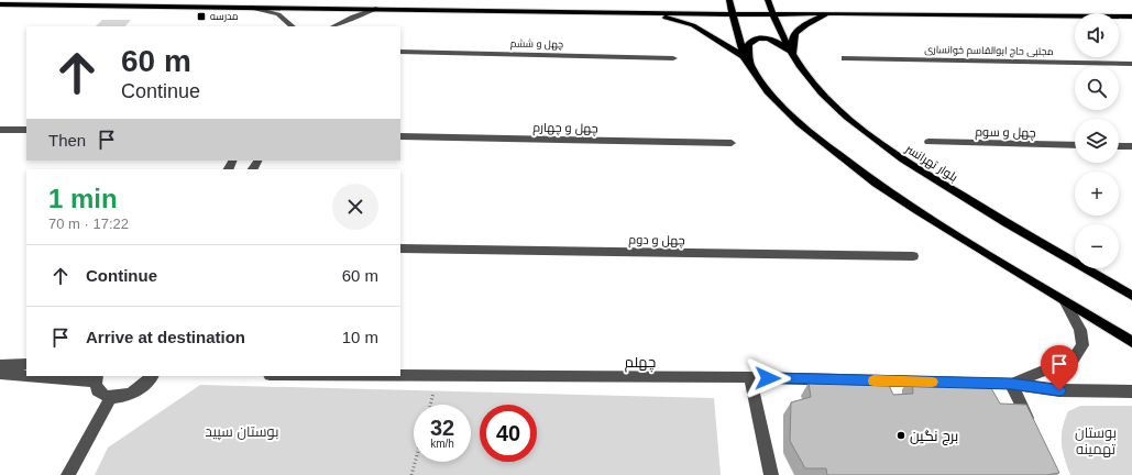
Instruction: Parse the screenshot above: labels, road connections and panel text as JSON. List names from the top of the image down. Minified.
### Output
{"streets":{"main road":["بلوار تهرانسر"],"street":["چهل و ششم","مجتبی حاج ابوالقاسم خوانساری","چهل و چهارم","چهل و سوم","چهل و دوم","چهلم"]},"parks":["بوستان سپید","بوستان تهمینه"],"places":{"transit":["مدرسه"],"other":["برج نگین"]},"page":{"map_buttons":["+","−"],"turn":["60 m","Continue"],"then":"Then","heading":["1 min","70 m · 17:22"],"list":[{"name":"Continue","value":"60 m"},{"name":"Arrive at destination","value":"10 m"}],"speed":"32 km/h","limit":"40"}}
